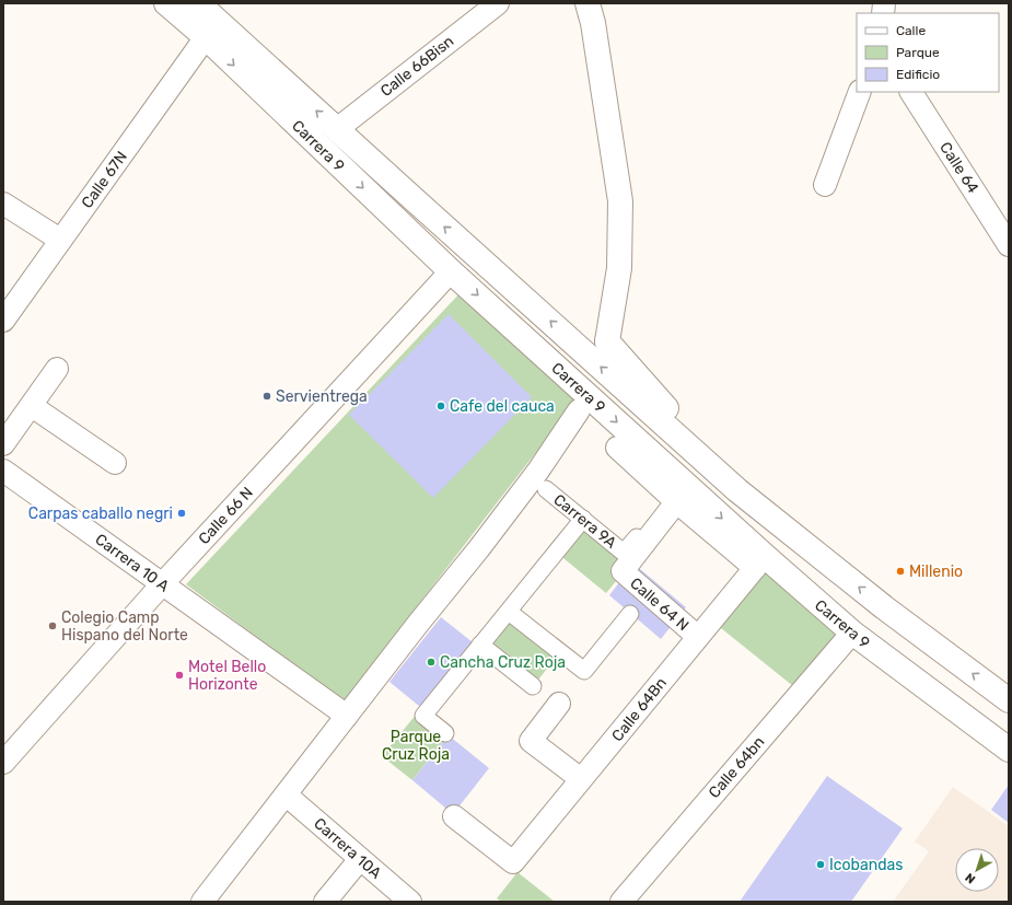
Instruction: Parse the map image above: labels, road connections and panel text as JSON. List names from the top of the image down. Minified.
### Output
{"streets":{"main road":["Carrera 9"],"street":["Calle 66Bisn","Calle 64","Calle 67N","Calle 66 N","Carrera 9A","Carrera 10 A","Calle 64 N","Calle 64Bn","Calle 64bn","Carrera 10A"]},"crossings":[["Calle 66Bisn","Carrera 9"],["Carrera 9","Calle 67N"],["Carrera 9","Calle 66 N"],["Carrera 9","Calle 64Bn"],["Carrera 9","Calle 64bn"],["Calle 66 N","Carrera 10 A"],["Carrera 9A","Calle 64 N"],["Calle 64 N","Calle 64Bn"]],"parks":["Parque Cruz Roja"],"places":["Servientrega","Cafe del cauca","Carpas caballo negri","Millenio","Colegio Camp Hispano del Norte","Cancha Cruz Roja","Motel Bello Horizonte","Icobandas"],"legend":["Calle","Parque","Edificio"],"north":"bottom left"}
